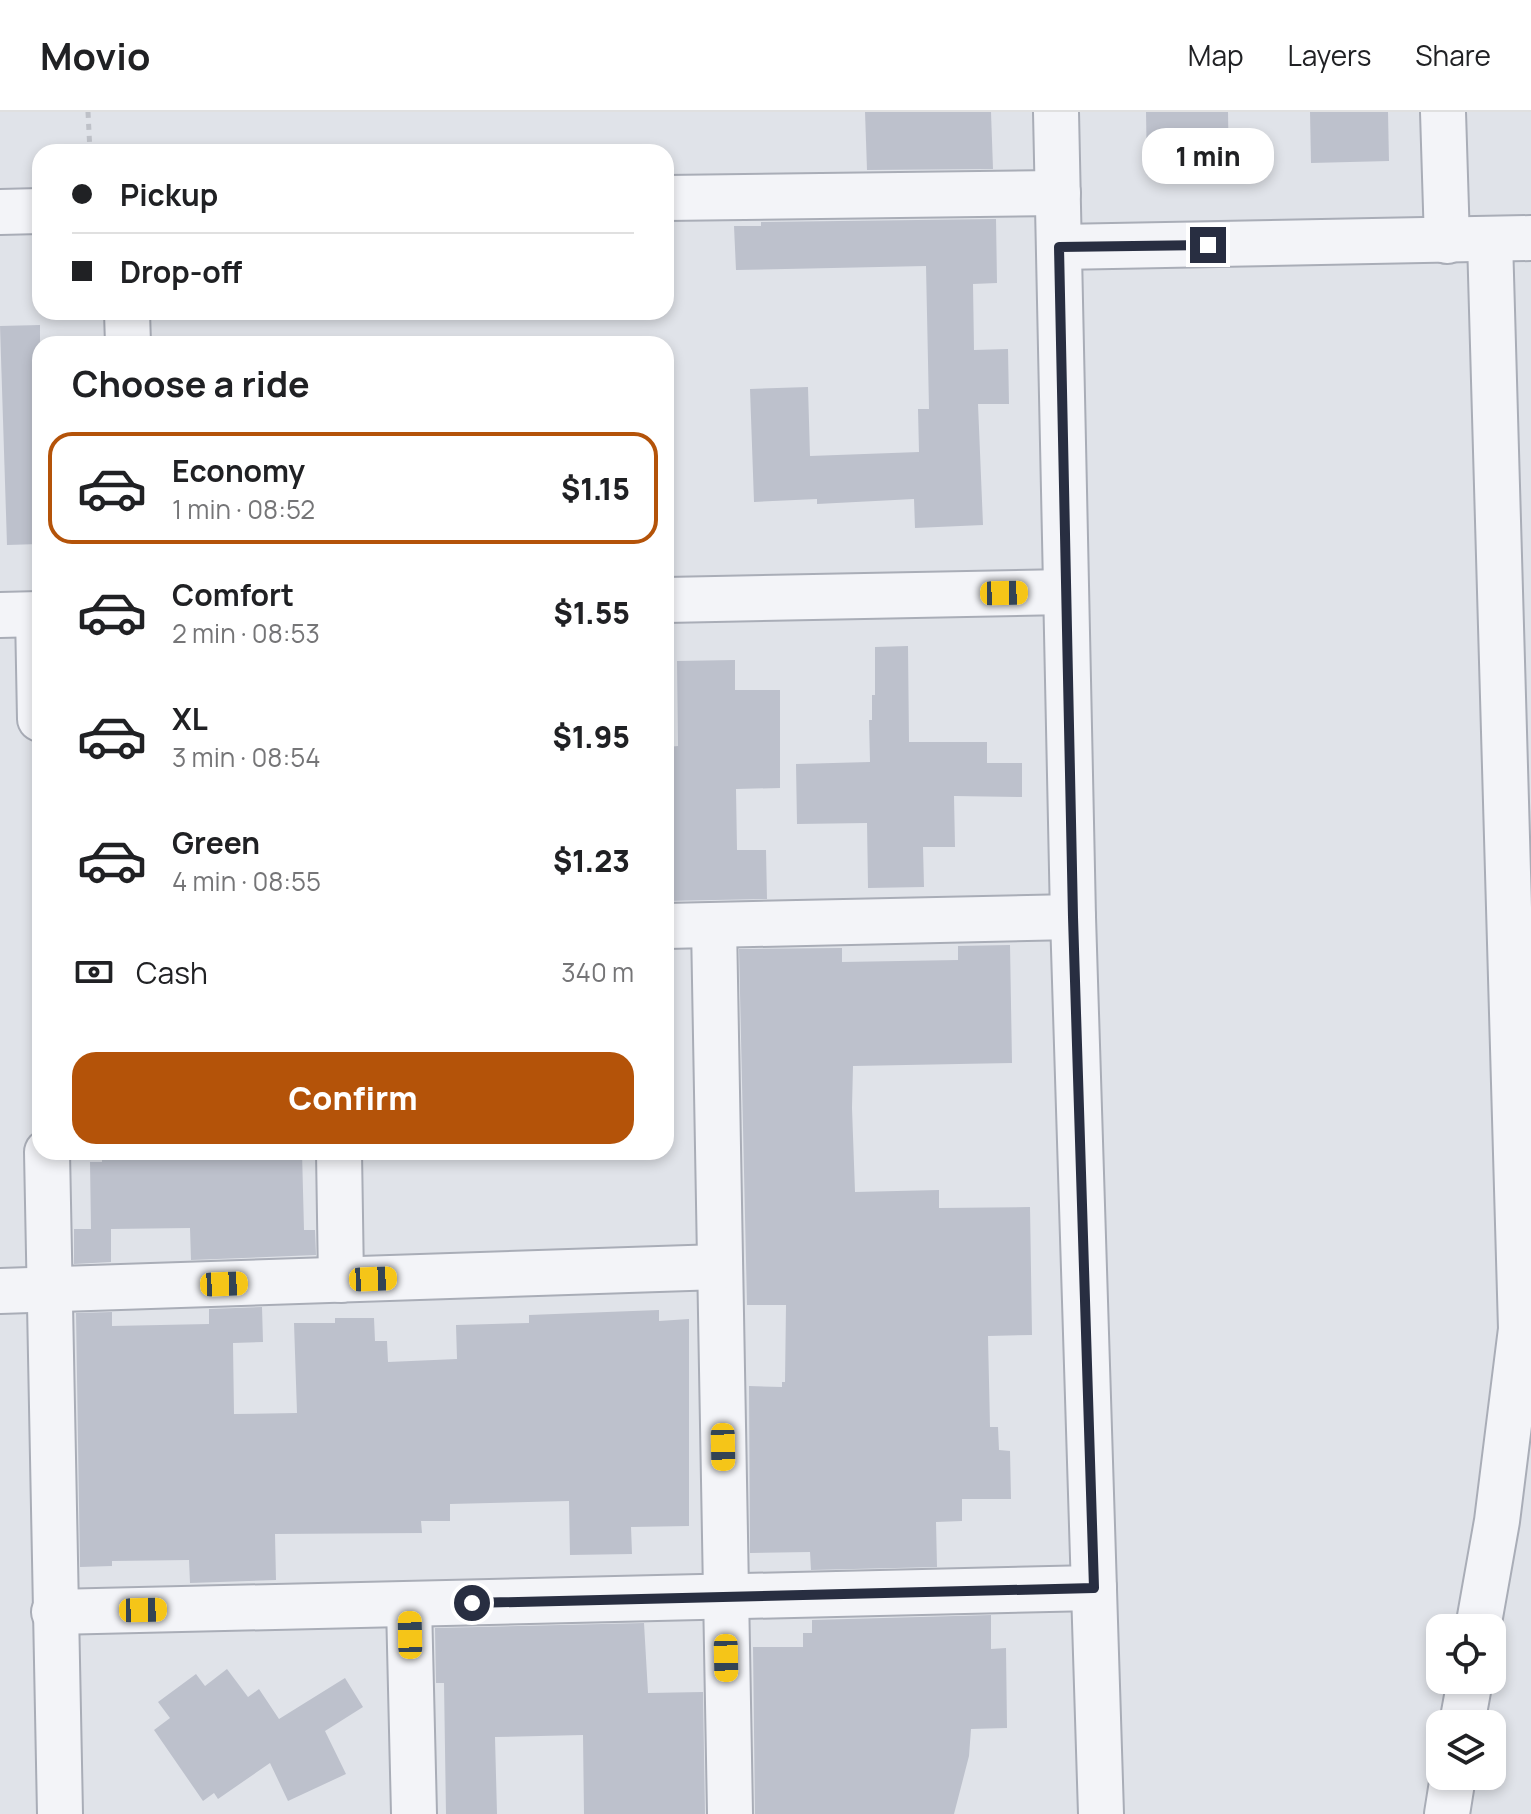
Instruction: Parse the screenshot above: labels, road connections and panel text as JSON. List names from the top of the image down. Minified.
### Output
{"page":{"header":"Movio","nav":["Map","Layers","Share"],"bubble":"1 min","banner":["Pickup","Drop-off"],"heading":"Choose a ride","list":[{"name":"Economy","note":"1 min · 08:52","value":"$1.15"},{"name":"Comfort","note":"2 min · 08:53","value":"$1.55"},{"name":"XL","note":"3 min · 08:54","value":"$1.95"},{"name":"Green","note":"4 min · 08:55","value":"$1.23"}],"pay":["Cash","340 m"],"buttons":"Confirm"}}
